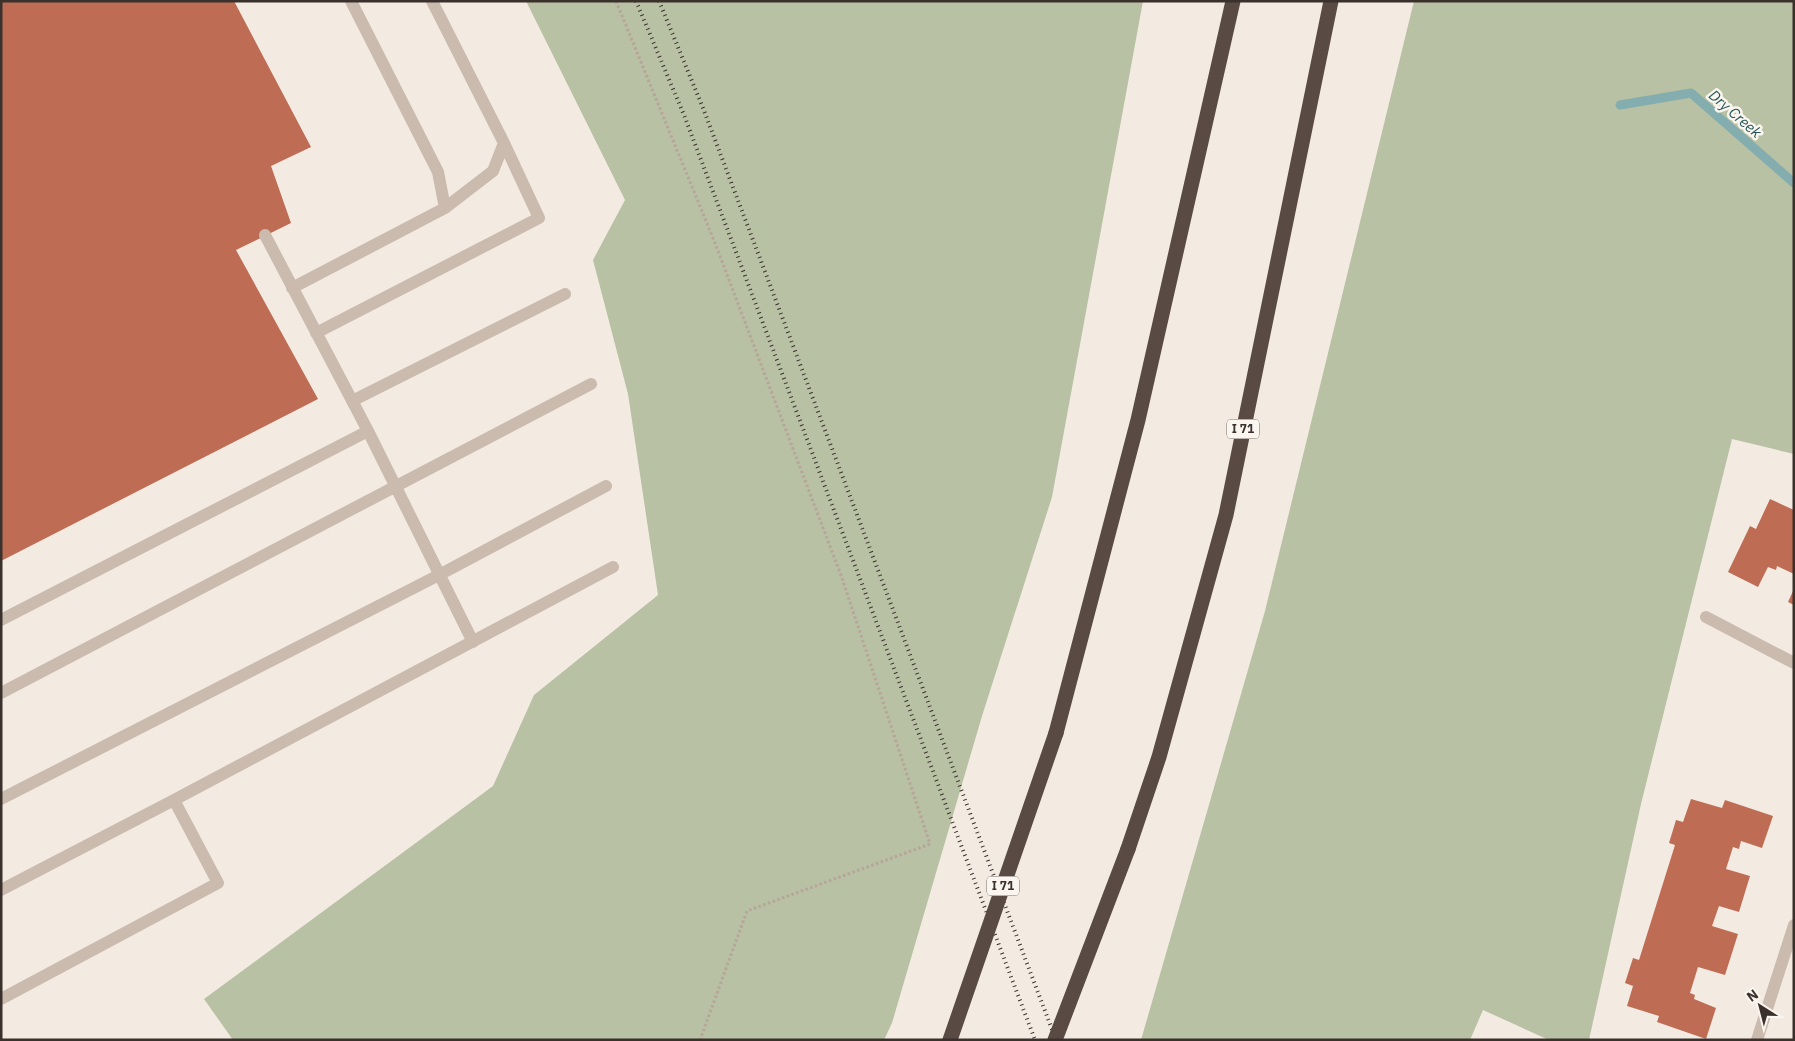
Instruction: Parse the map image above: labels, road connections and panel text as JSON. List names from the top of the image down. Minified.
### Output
{"streets":{"highway":["I 71"]},"water":["Dry Creek"],"north":"top left"}
